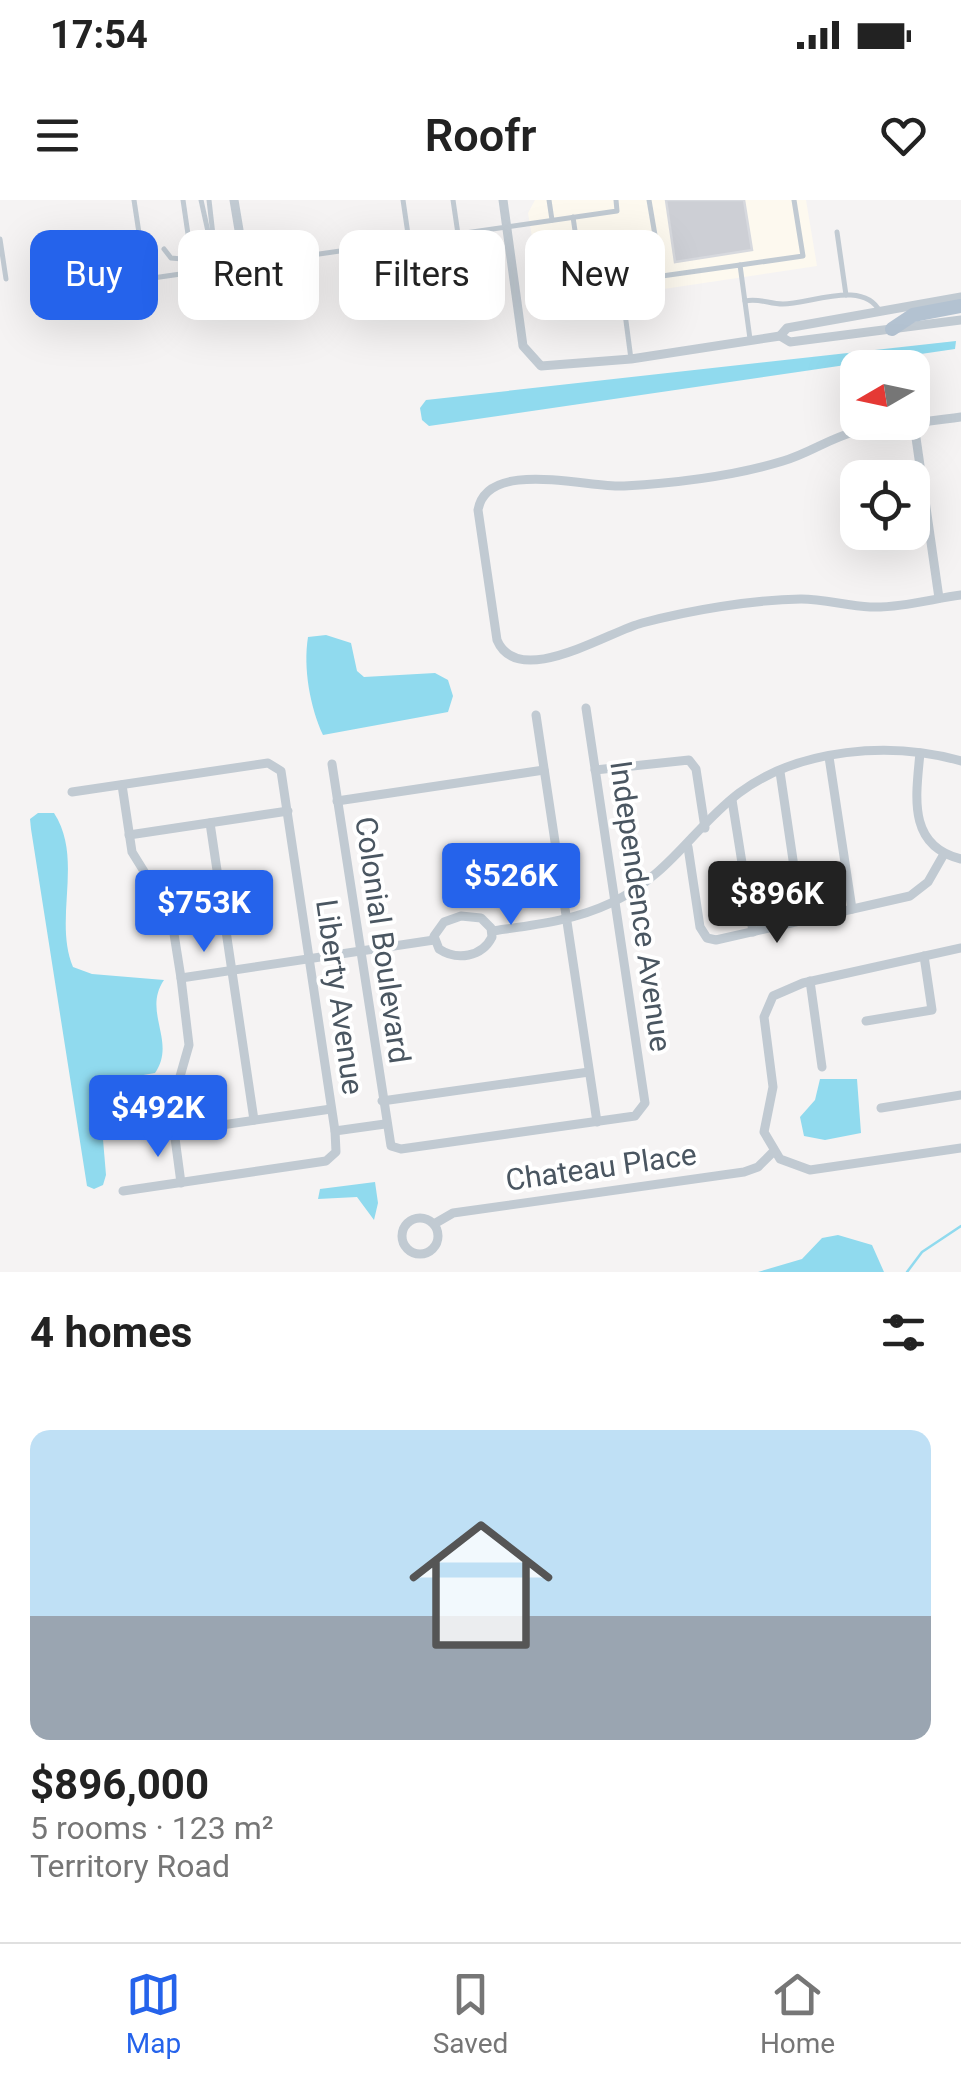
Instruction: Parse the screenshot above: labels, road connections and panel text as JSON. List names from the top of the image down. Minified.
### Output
{"streets":{"street":["Independence Avenue","Colonial Boulevard","Liberty Avenue","Chateau Place"]},"north":"left","page":{"status":"17:54","header":"Roofr","chip":["Buy","Rent","Filters","New"],"price":["$526K","$896K","$753K","$492K"],"heading":"4 homes","list":[{"name":"$896,000","note":"5 rooms · 123 m² · Territory Road"}],"tabs":["Map","Saved","Home"]}}
